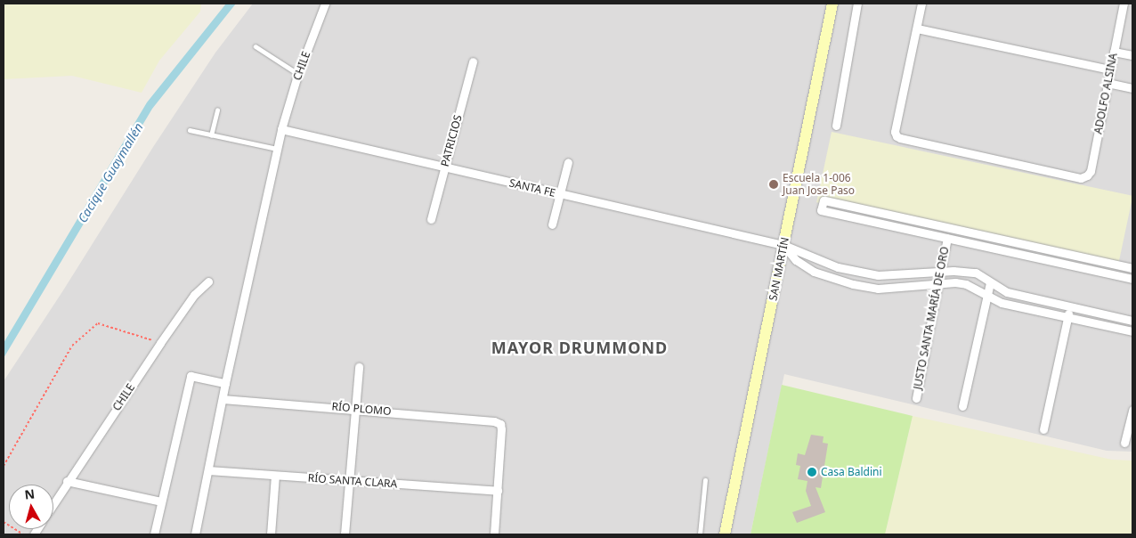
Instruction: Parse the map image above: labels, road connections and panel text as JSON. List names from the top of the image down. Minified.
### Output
{"streets":{"main road":["SAN MARTÍN"],"street":["CHILE","ADOLFO ALSINA","PATRICIOS","SANTA FE","JUSTO SANTA MARÍA DE ORO","RÍO PLOMO","RÍO SANTA CLARA"]},"crossings":[["CHILE","SANTA FE"],["CHILE","RÍO PLOMO"],["CHILE","RÍO SANTA CLARA"],["PATRICIOS","SANTA FE"],["SANTA FE","SAN MARTÍN"],["SANTA FE","JUSTO SANTA MARÍA DE ORO"],["RÍO PLOMO","RÍO SANTA CLARA"]],"districts":["MAYOR DRUMMOND"],"water":["Cacique Guaymallén"],"places":["Escuela 1-006 Juan Jose Paso","Casa Baldini"],"north":"top"}
